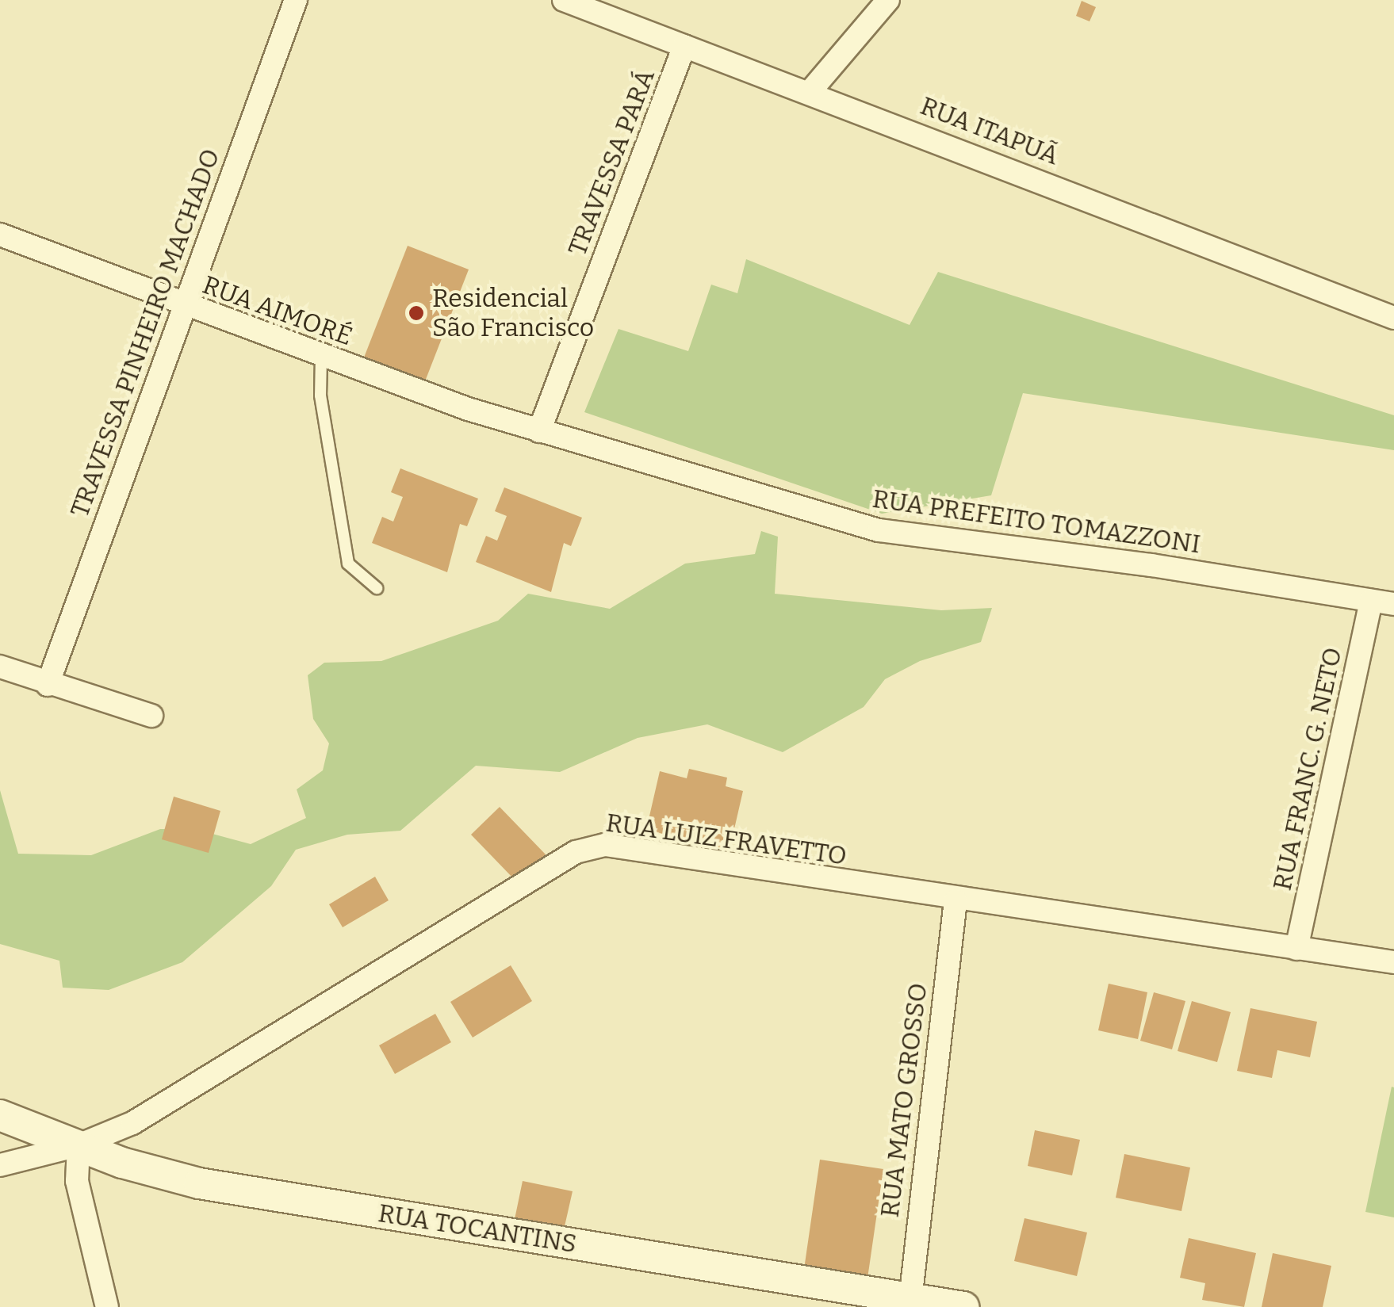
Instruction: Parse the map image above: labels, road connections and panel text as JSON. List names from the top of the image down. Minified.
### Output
{"streets":{"main road":["RUA TOCANTINS"],"street":["RUA ITAPUÃ","TRAVESSA PARÁ","RUA AIMORÉ","TRAVESSA PINHEIRO MACHADO","RUA PREFEITO TOMAZZONI","RUA FRANC. G. NETO","RUA LUIZ FRAVETTO","RUA MATO GROSSO"]},"crossings":[["RUA ITAPUÃ","TRAVESSA PARÁ"],["TRAVESSA PARÁ","RUA AIMORÉ"],["TRAVESSA PARÁ","RUA PREFEITO TOMAZZONI"],["RUA AIMORÉ","TRAVESSA PINHEIRO MACHADO"],["RUA AIMORÉ","RUA PREFEITO TOMAZZONI"],["RUA PREFEITO TOMAZZONI","RUA FRANC. G. NETO"],["RUA FRANC. G. NETO","RUA LUIZ FRAVETTO"],["RUA LUIZ FRAVETTO","RUA MATO GROSSO"],["RUA LUIZ FRAVETTO","RUA TOCANTINS"],["RUA MATO GROSSO","RUA TOCANTINS"]],"places":["Residencial São Francisco"]}
